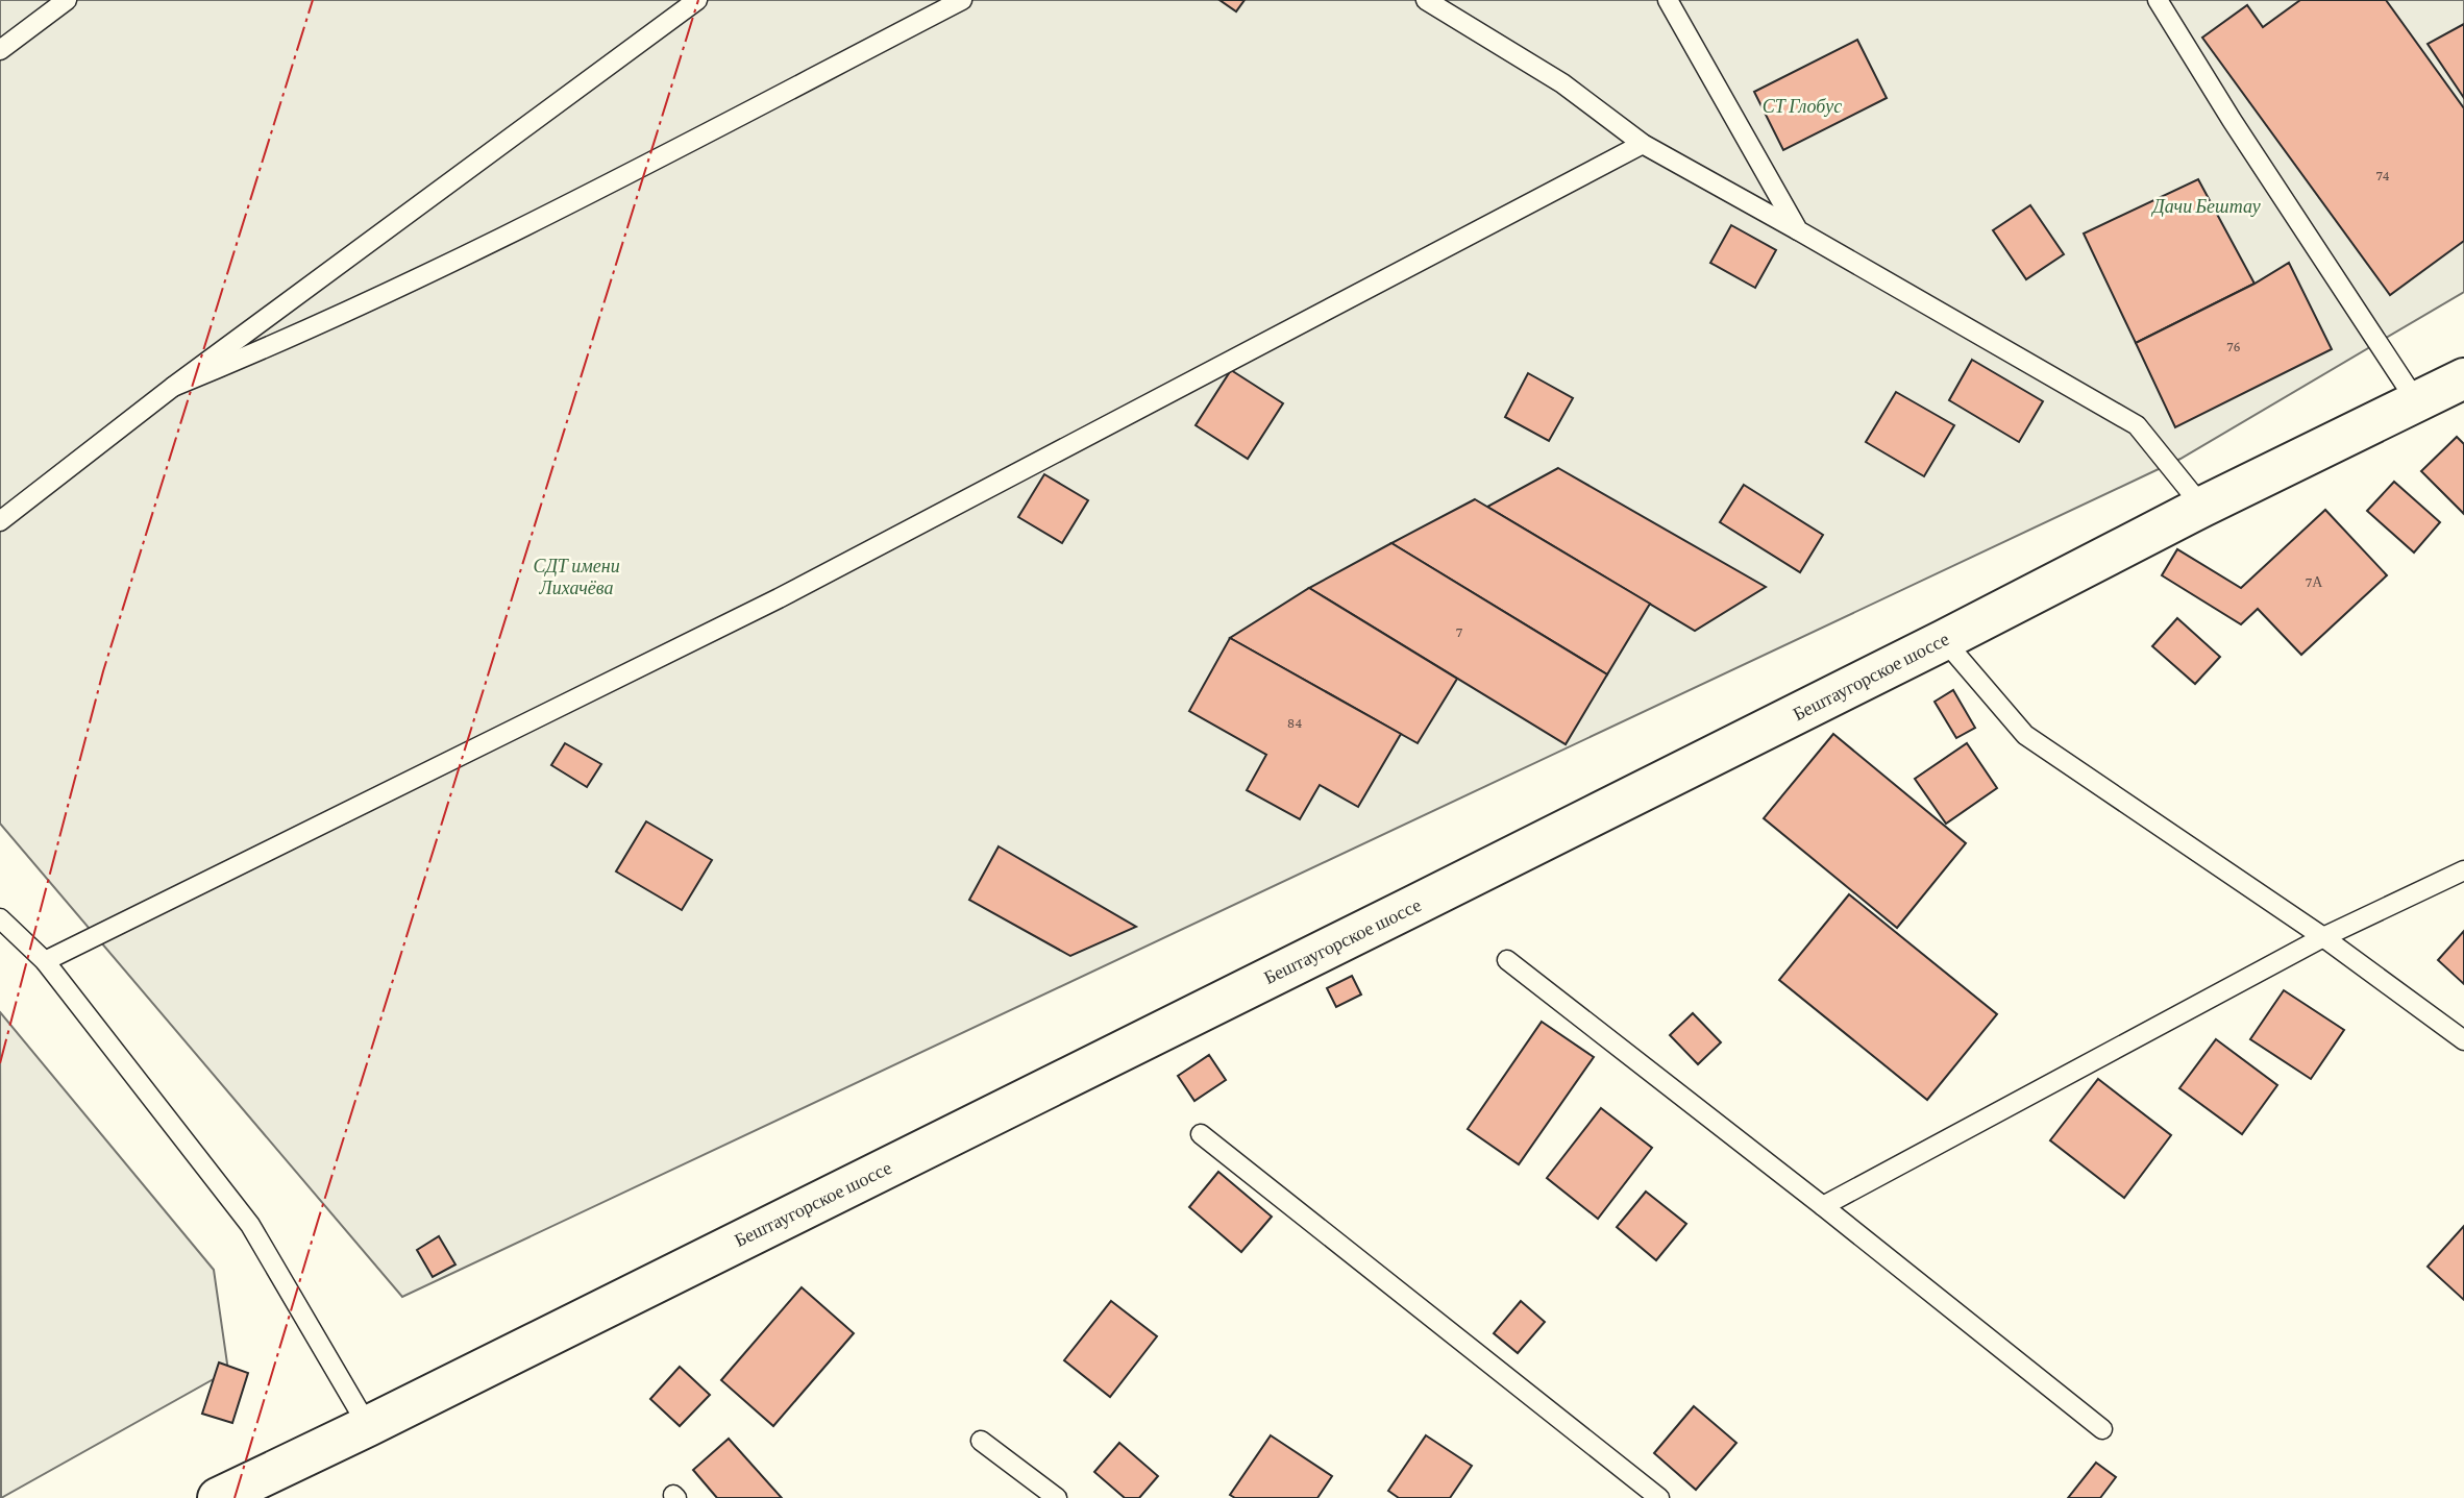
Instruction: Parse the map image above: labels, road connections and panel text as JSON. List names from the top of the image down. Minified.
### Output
{"streets":{"main road":["Бештаугорское шоссе"]},"parks":["СТ Глобус","Дачи Бештау","СДТ имени Лихачёва"],"house_numbers":["74","76","7А","7","84"]}
